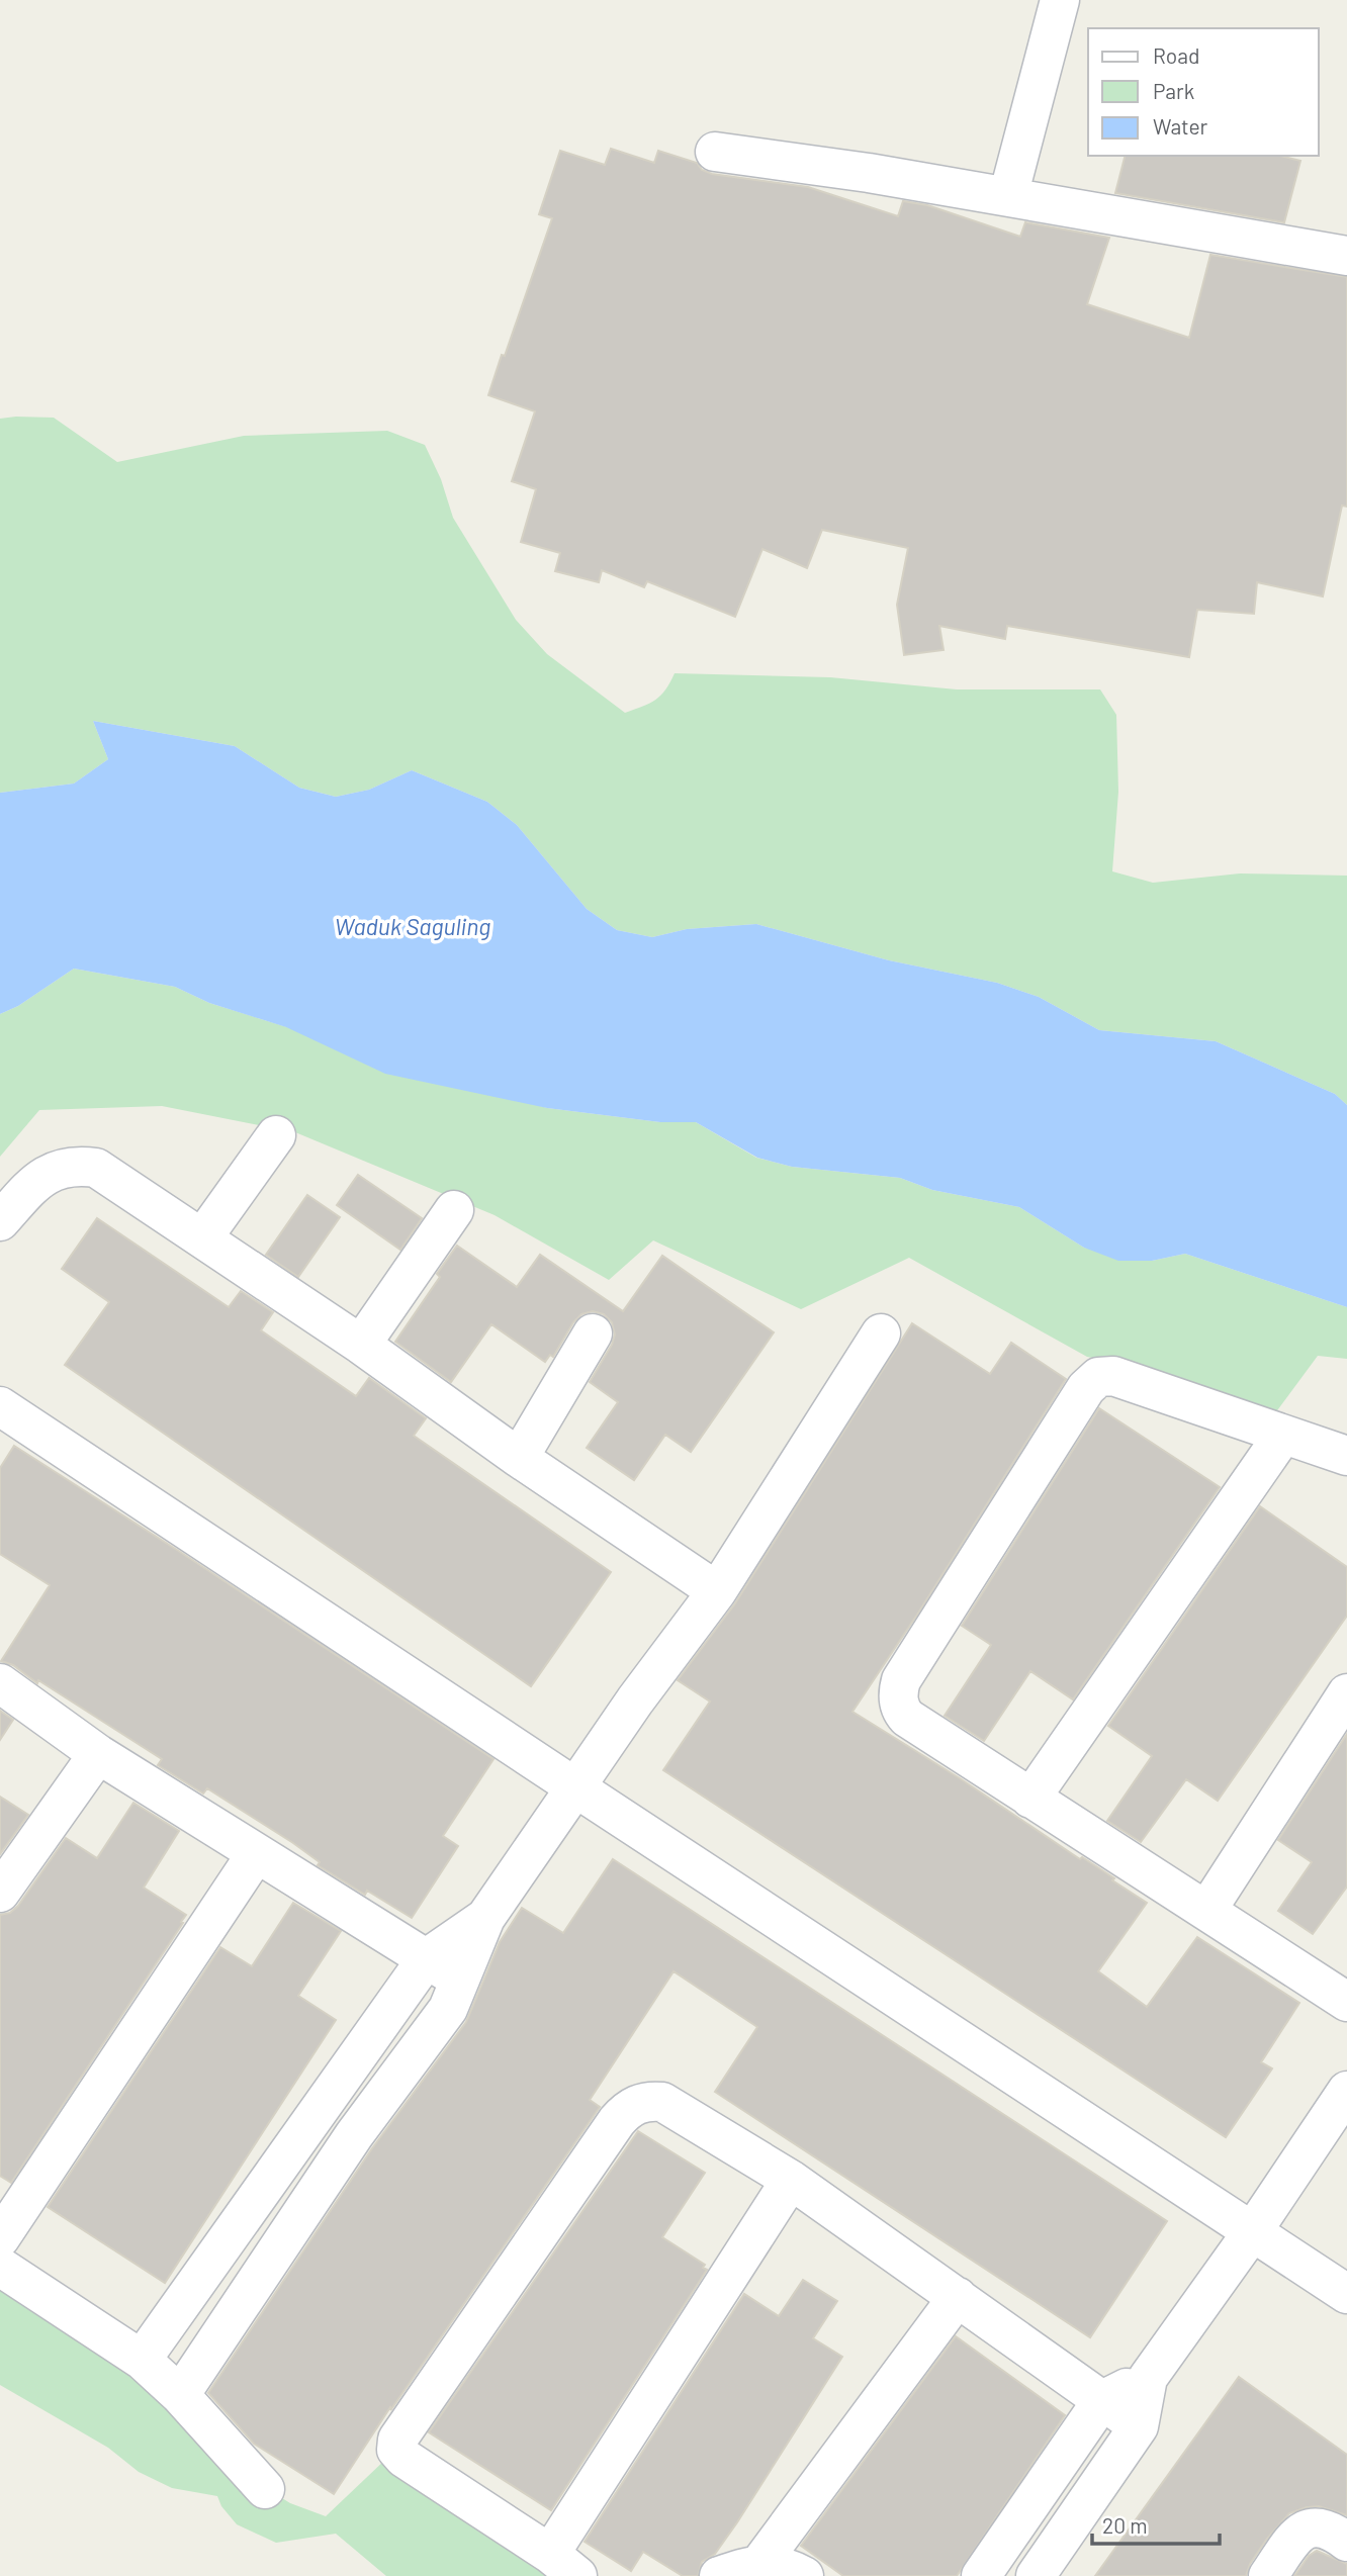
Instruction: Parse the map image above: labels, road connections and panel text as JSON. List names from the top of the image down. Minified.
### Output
{"water":["Waduk Saguling"],"legend":["Road","Park","Water"],"scale_bar":"20 m"}
